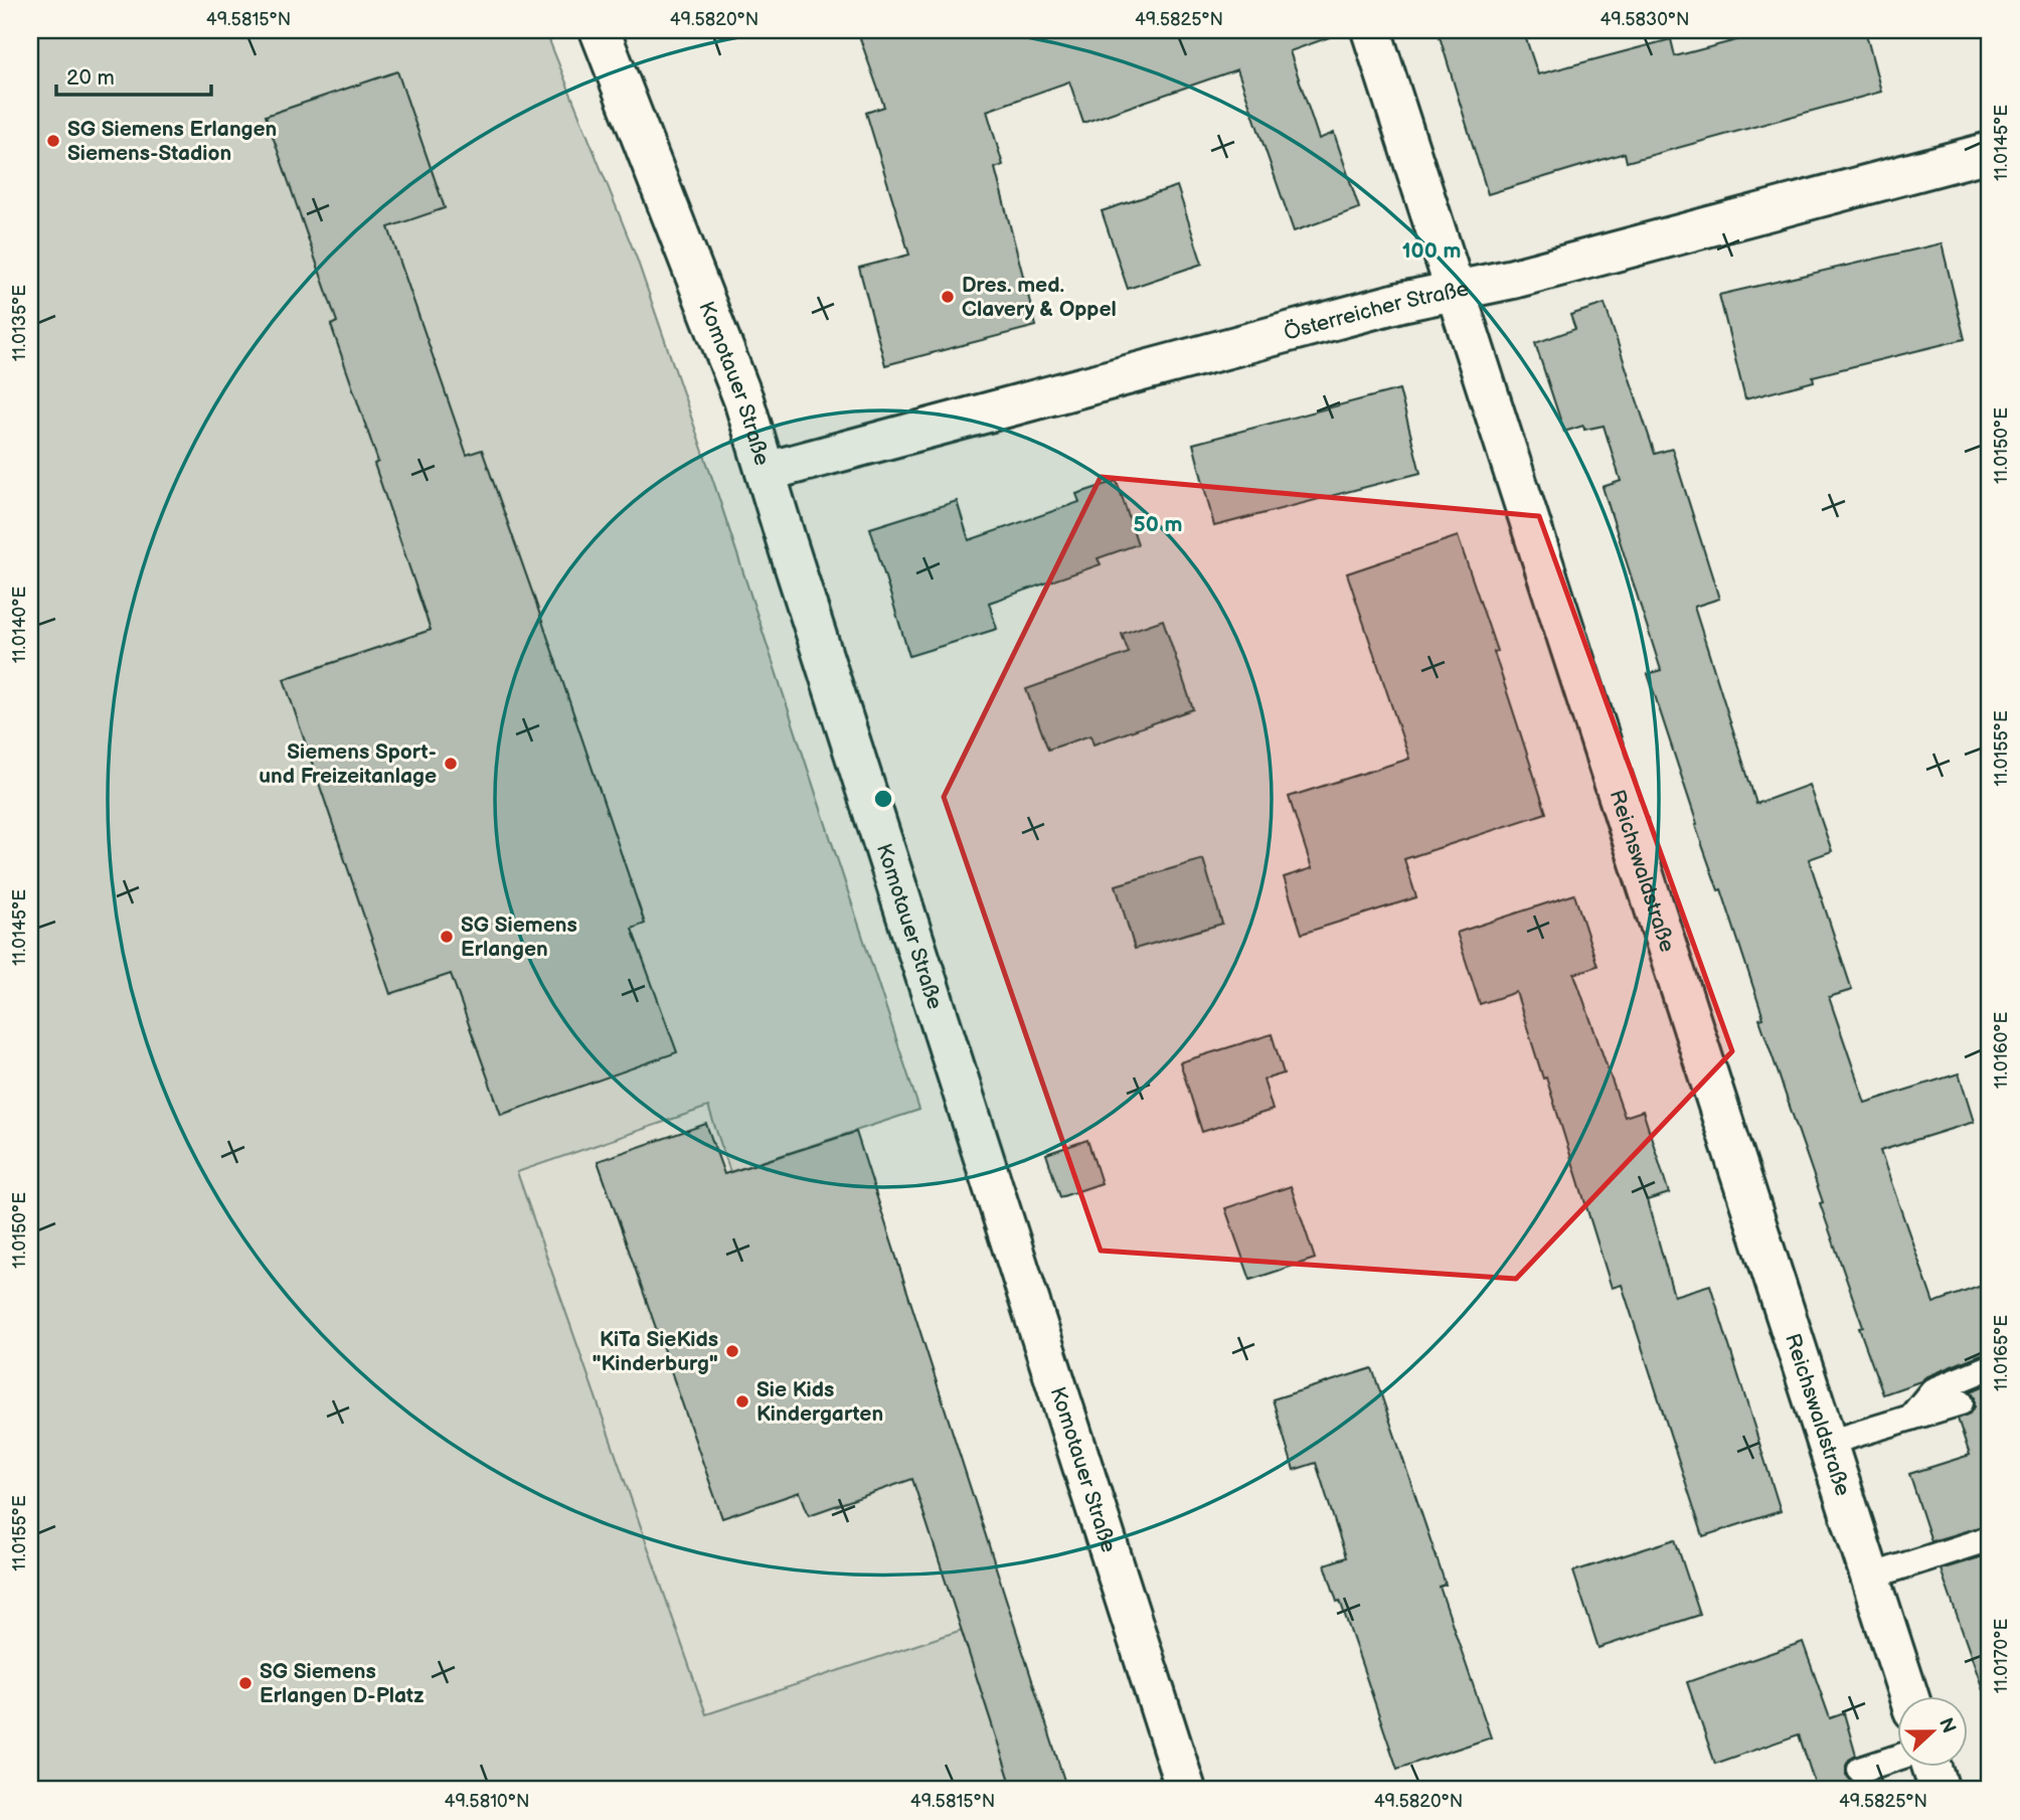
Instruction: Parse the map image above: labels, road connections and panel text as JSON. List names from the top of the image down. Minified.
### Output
{"streets":{"street":["Österreicher Straße","Komotauer Straße","Reichswaldstraße"]},"crossings":[["Österreicher Straße","Komotauer Straße"],["Österreicher Straße","Reichswaldstraße"]],"places":["SG Siemens Erlangen Siemens-Stadion","Dres. med. Clavery & Oppel","Siemens Sport- und Freizeitanlage","SG Siemens Erlangen","KiTa SieKids \"Kinderburg\"","Sie Kids Kindergarten","SG Siemens Erlangen D-Platz"],"scale_bar":"20 m","north":"right","coordinates":["49.5815°N","49.5820°N","49.5825°N","49.5830°N","11.0145°E","11.0135°E","11.0150°E","11.0140°E","11.0155°E","11.0160°E","11.0165°E","11.0170°E","49.5810°N"],"rings":["100 m","50 m"]}
